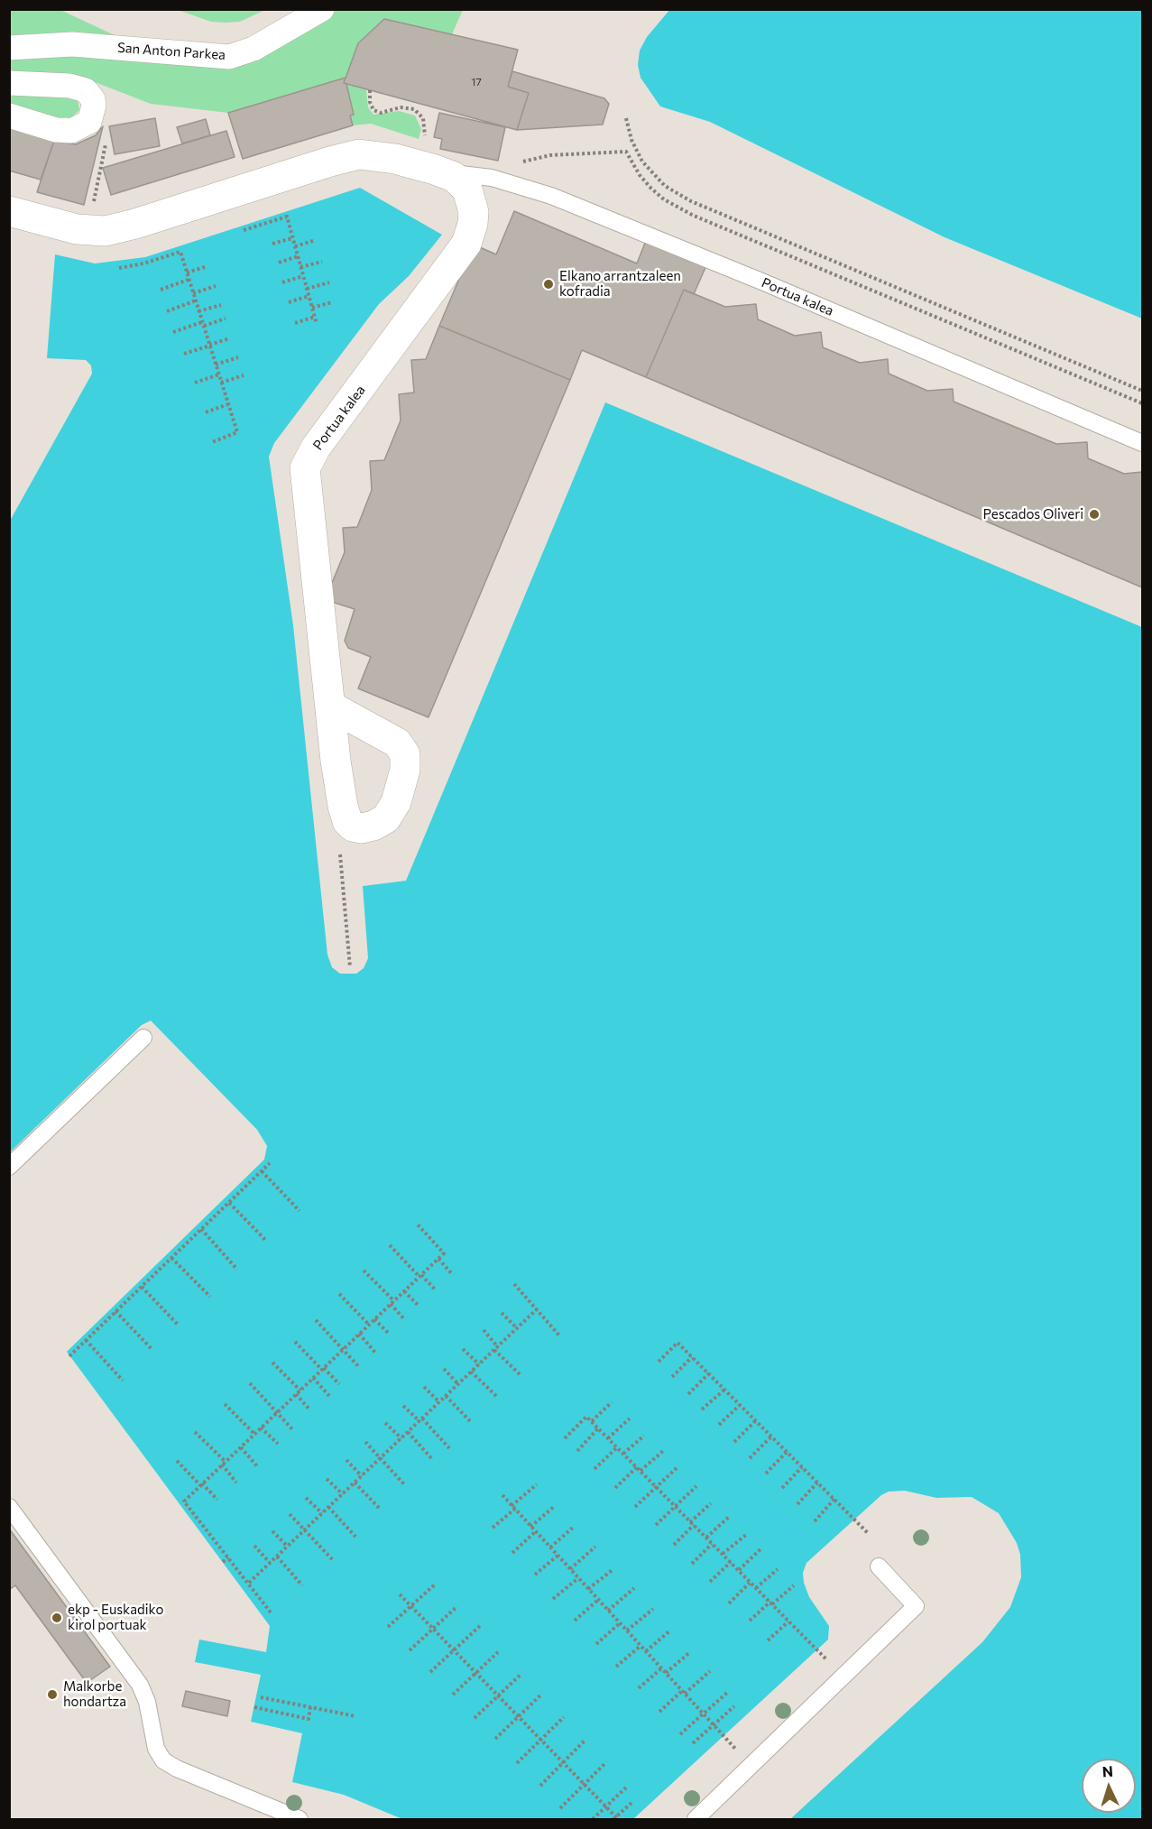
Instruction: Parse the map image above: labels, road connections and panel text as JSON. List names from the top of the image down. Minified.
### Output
{"streets":{"street":["San Anton Parkea","Portua kalea"]},"places":["Elkano arrantzaleen kofradia","Pescados Oliveri","ekp - Euskadiko kirol portuak","Malkorbe hondartza"],"house_numbers":["17"],"north":"top"}
